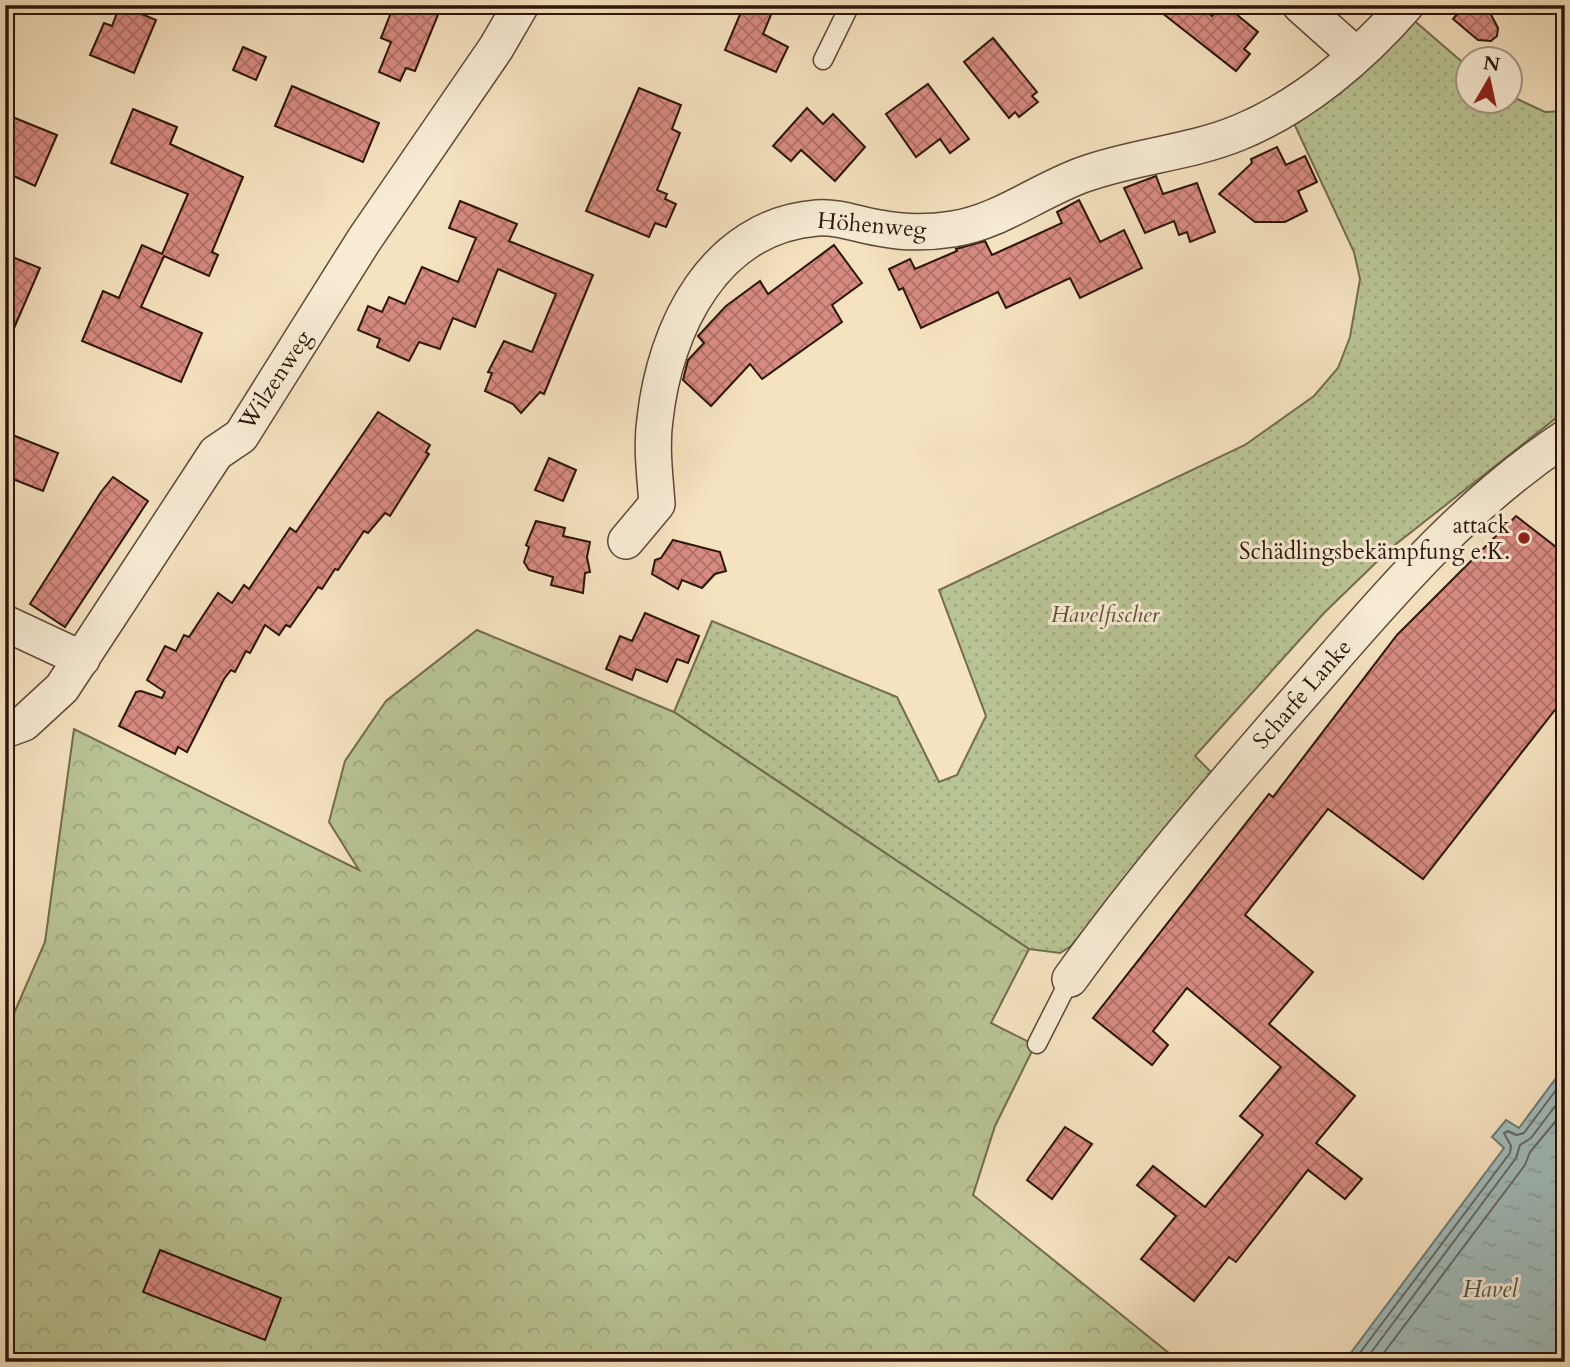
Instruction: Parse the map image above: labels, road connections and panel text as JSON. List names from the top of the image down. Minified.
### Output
{"streets":{"street":["Höhenweg","Wilzenweg","Scharfe Lanke"]},"water":["Havel"],"parks":["Havelfischer"],"places":["attack Schädlingsbekämpfung e.K."],"north":"top"}
